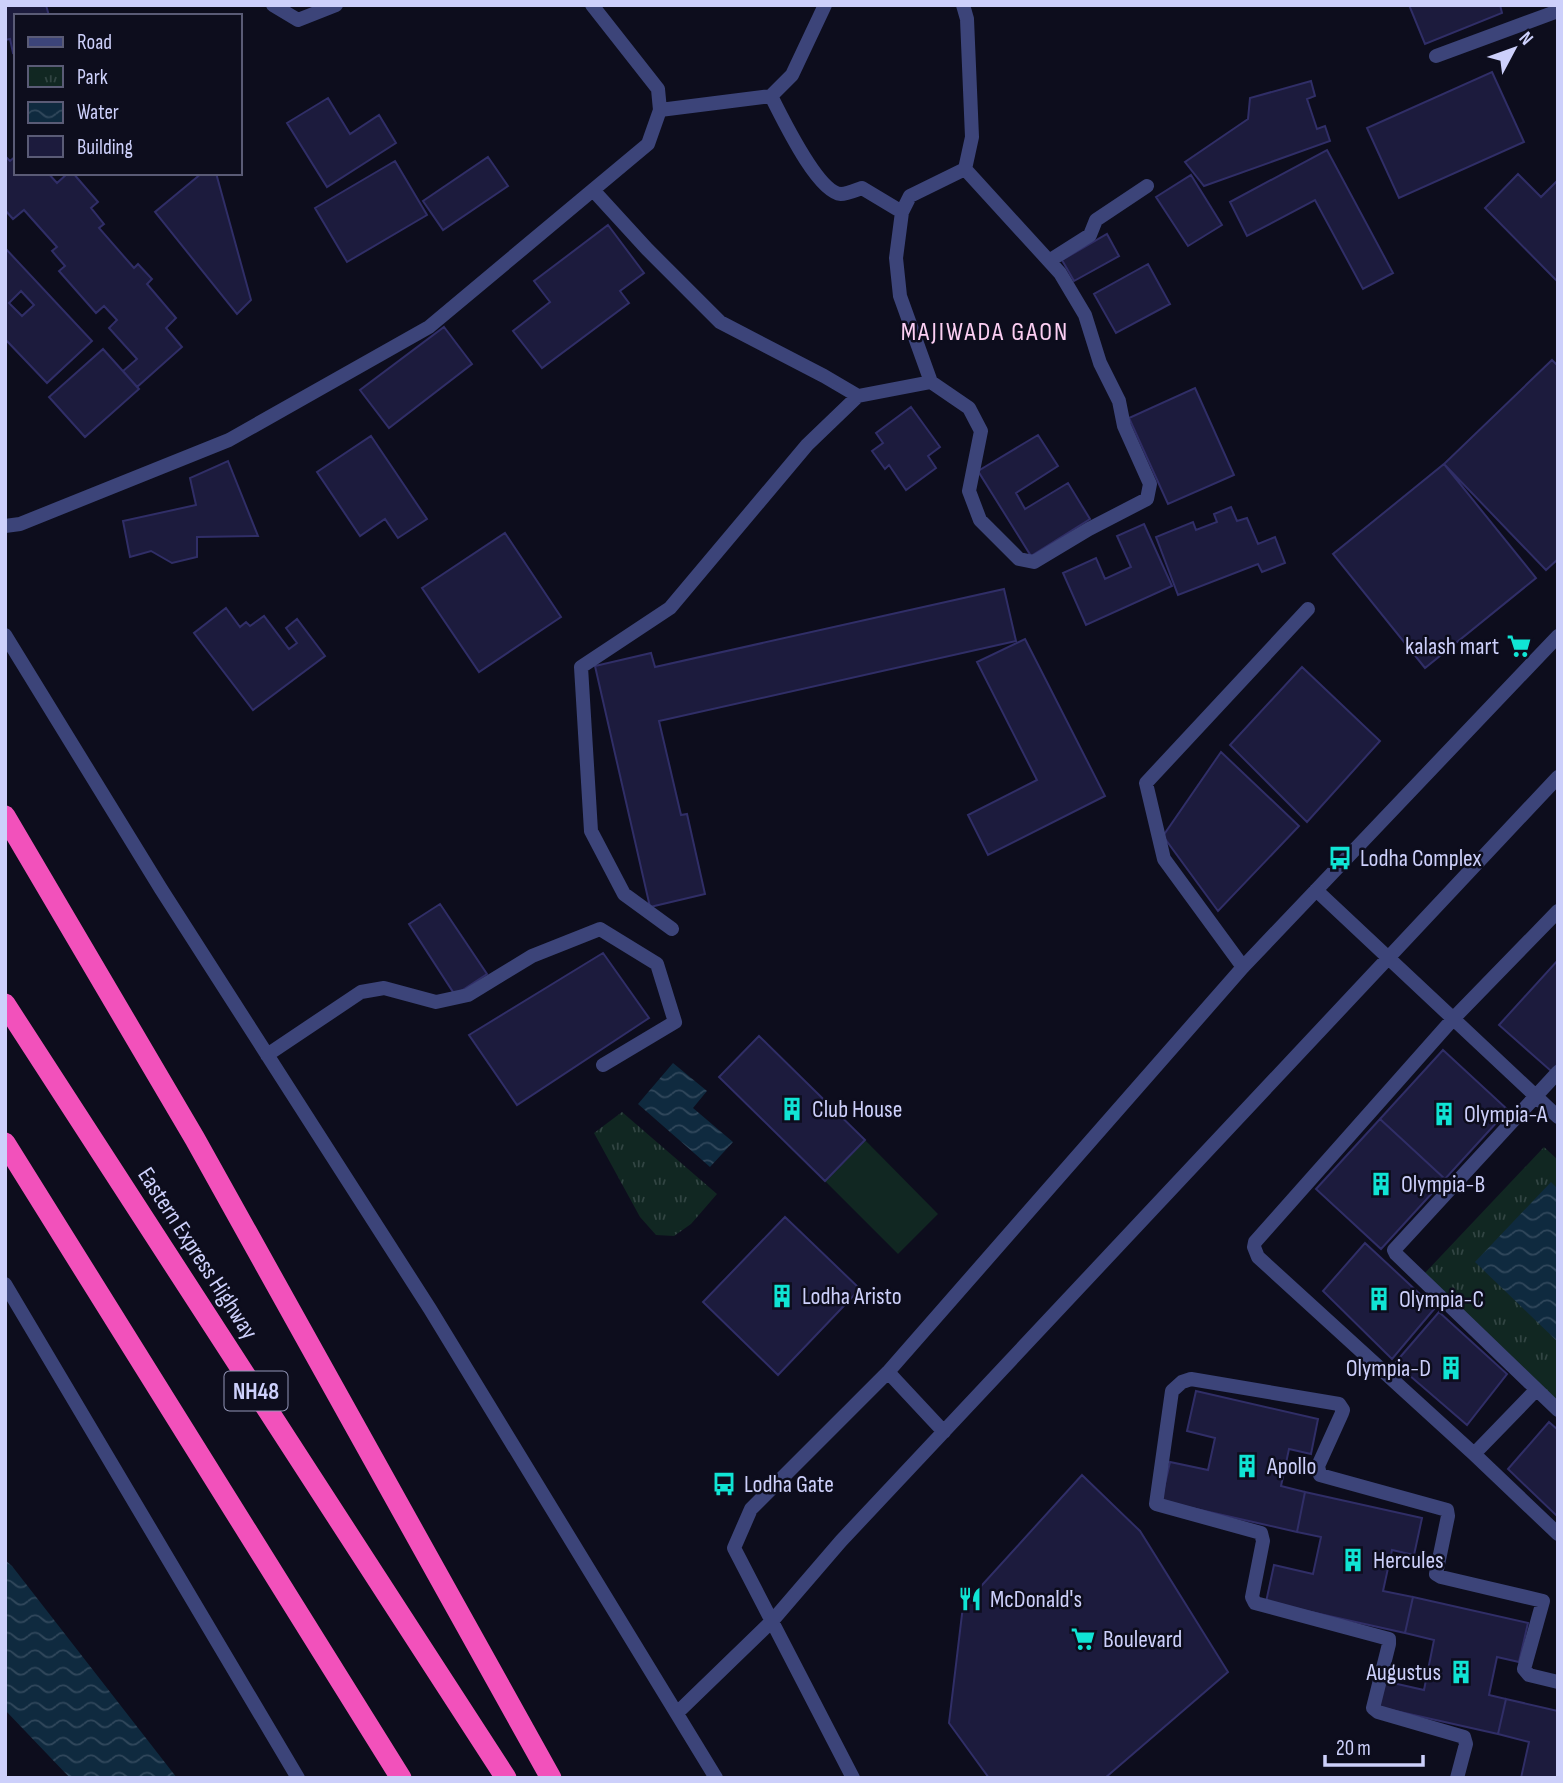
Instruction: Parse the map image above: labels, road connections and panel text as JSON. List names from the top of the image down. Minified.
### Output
{"streets":{"highway":["Eastern Express Highway","NH48"]},"districts":["MAJIWADA GAON"],"places":{"supermarket":["kalash mart","Boulevard"],"bus stop":["Lodha Complex","Lodha Gate"],"building":["Club House","Olympia-A","Olympia-B","Lodha Aristo","Olympia-C","Olympia-D","Apollo","Hercules","Augustus"],"restaurant":["McDonald's"]},"legend":["Road","Park","Water","Building"],"scale_bar":"20 m","north":"top right"}
